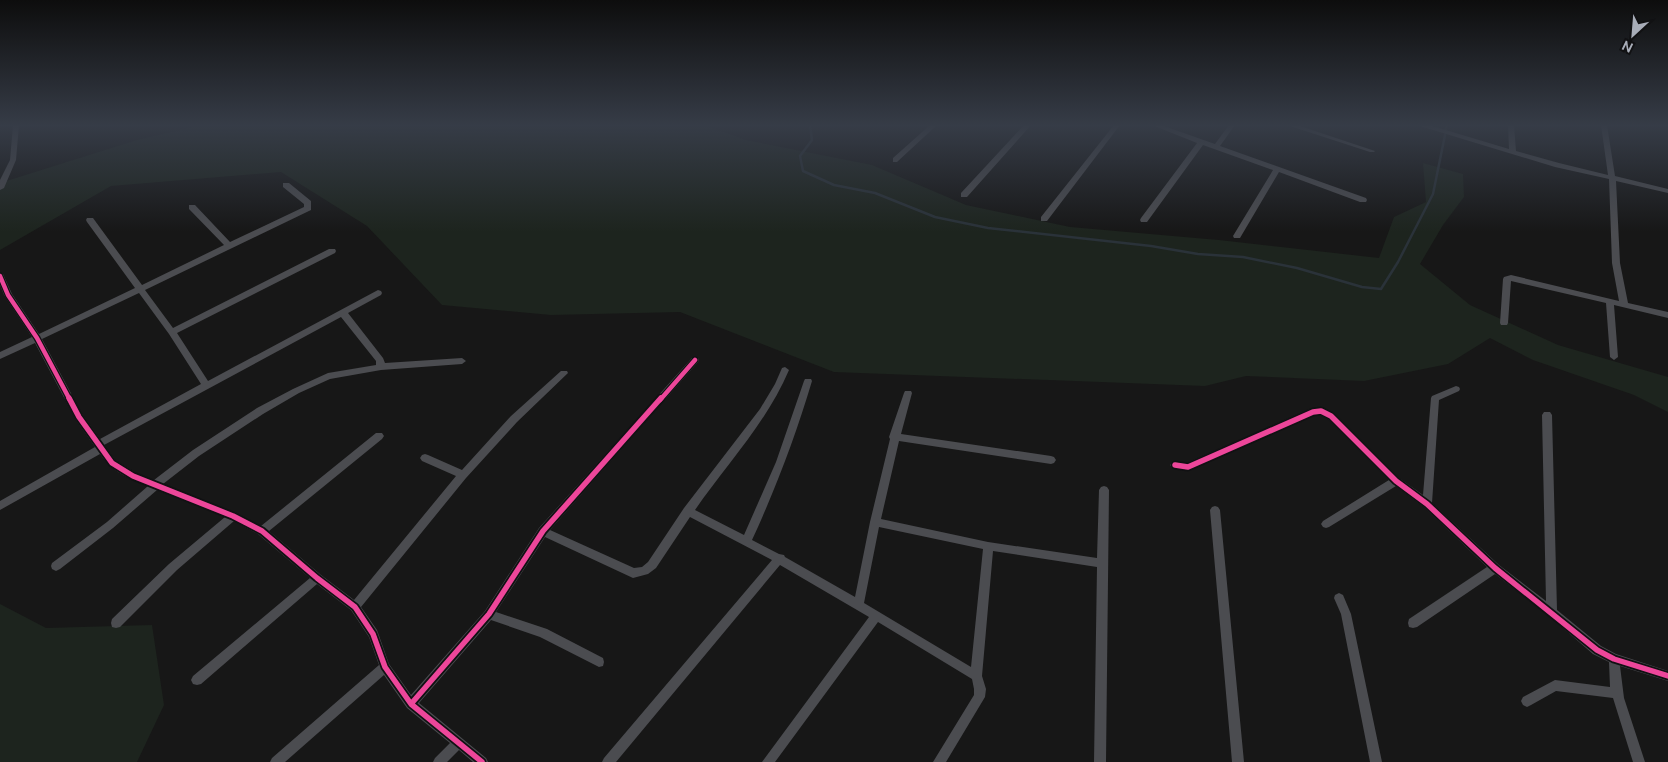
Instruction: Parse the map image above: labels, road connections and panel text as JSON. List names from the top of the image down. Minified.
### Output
{"north":"bottom left"}
